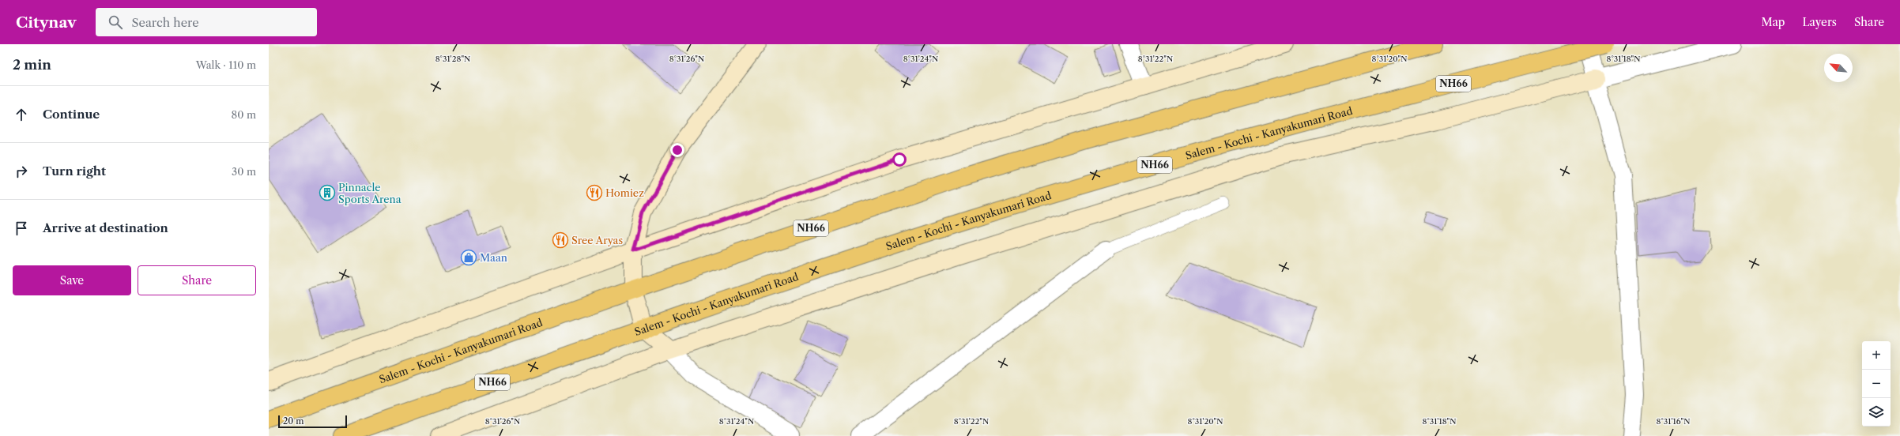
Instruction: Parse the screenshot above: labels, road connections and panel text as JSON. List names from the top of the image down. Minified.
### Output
{"streets":{"highway":["NH66","Salem - Kochi - Kanyakumari Road"]},"places":{"building":["Pinnacle Sports Arena"],"restaurant":["Homiez","Sree Aryas"],"shop":["Maan"]},"scale_bar":"20 m","north":"top left","page":{"header":"Citynav","search":"Search here","nav":["Map","Layers","Share"],"heading":["2 min","Walk · 110 m"],"list":[["Continue","80 m"],["Turn right","30 m"],"Arrive at destination"],"buttons":["Save","Share"],"map_buttons":["+","−"],"scale":"20 m"},"coordinates":["8°31'28\"N","8°31'26\"N","8°31'24\"N","8°31'22\"N","8°31'20\"N","8°31'18\"N","8°31'16\"N"]}
